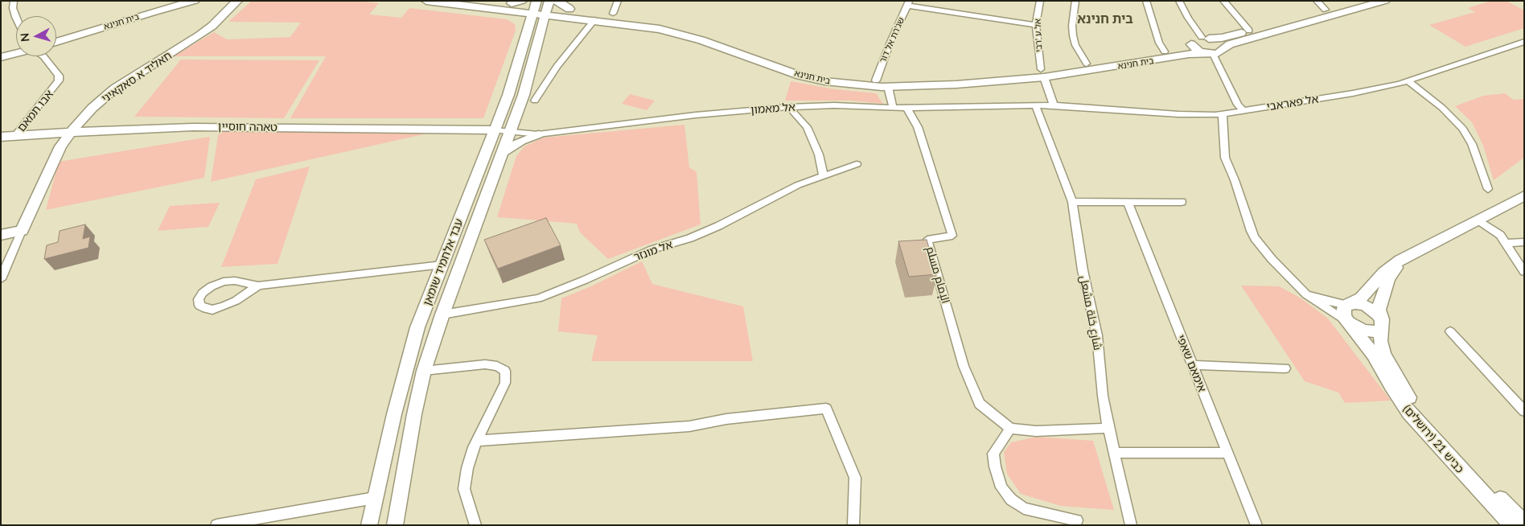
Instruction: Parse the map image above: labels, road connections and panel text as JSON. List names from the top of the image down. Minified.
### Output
{"streets":{"main road":["בית חנינא","חאליד א סאקאיני","טאהה חוסיין","עבד אלחמיד שומאן","כביש 21 (ירושלים)"],"street":["אל ע 'רבי","שג'רת אל דור","אל פאראבי","אל מאמון","אבו תמאם","אל מונזר","الإمام مسلم","شارع خلة مشعل","אימאם שאפי"]},"crossings":[["בית חנינא","אל ע 'רבי"],["בית חנינא","שג'רת אל דור"],["בית חנינא","עבד אלחמיד שומאן"],["אל ע 'רבי","אל פאראבי"],["אל ע 'רבי","אל מאמון"],["חאליד א סאקאיני","טאהה חוסיין"],["אל פאראבי","אל מאמון"],["אל מאמון","טאהה חוסיין"],["אל מאמון","עבד אלחמיד שומאן"],["אל מאמון","الإمام مسلم"],["אל מאמון","شارع خلة مشعل"],["אבו תמאם","טאהה חוסיין"],["טאהה חוסיין","עבד אלחמיד שומאן"],["אל מונזר","עבד אלחמיד שומאן"]],"districts":["בית חנינא"],"north":"left"}
